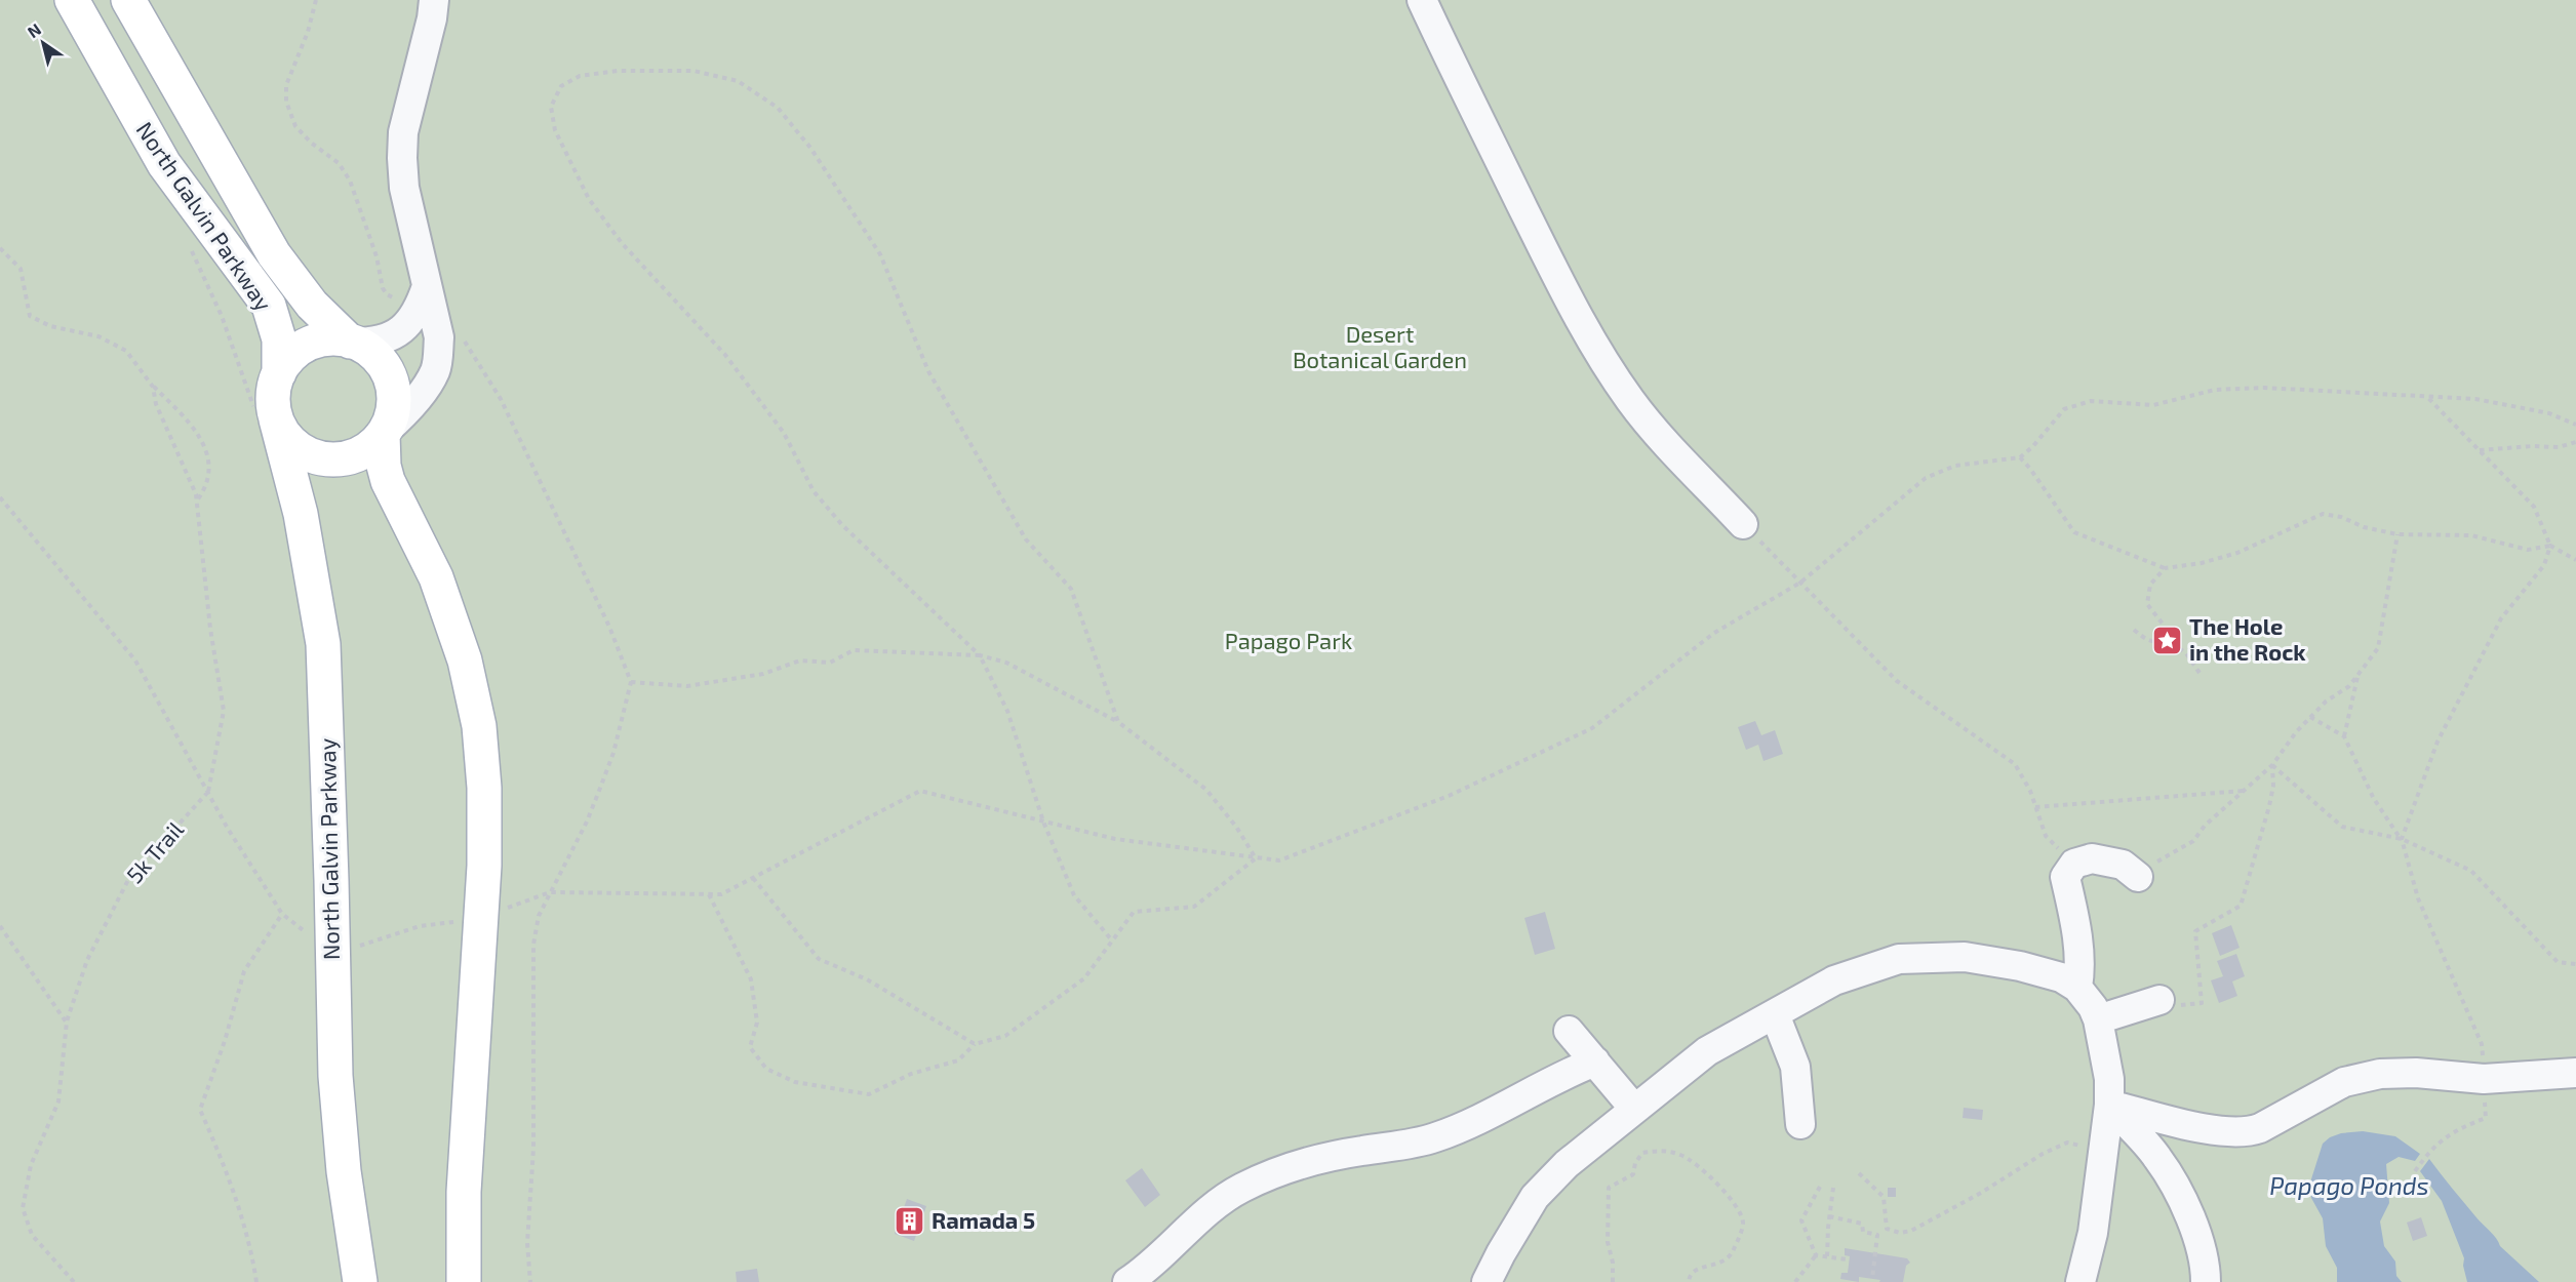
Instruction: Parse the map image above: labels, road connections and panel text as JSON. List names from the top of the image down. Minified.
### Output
{"streets":{"main road":["North Galvin Parkway"],"path":["5k Trail"]},"water":["Papago Ponds"],"parks":["Desert Botanical Garden","Papago Park"],"places":{"place":["The Hole in the Rock"],"building":["Ramada 5"]},"north":"top left"}
